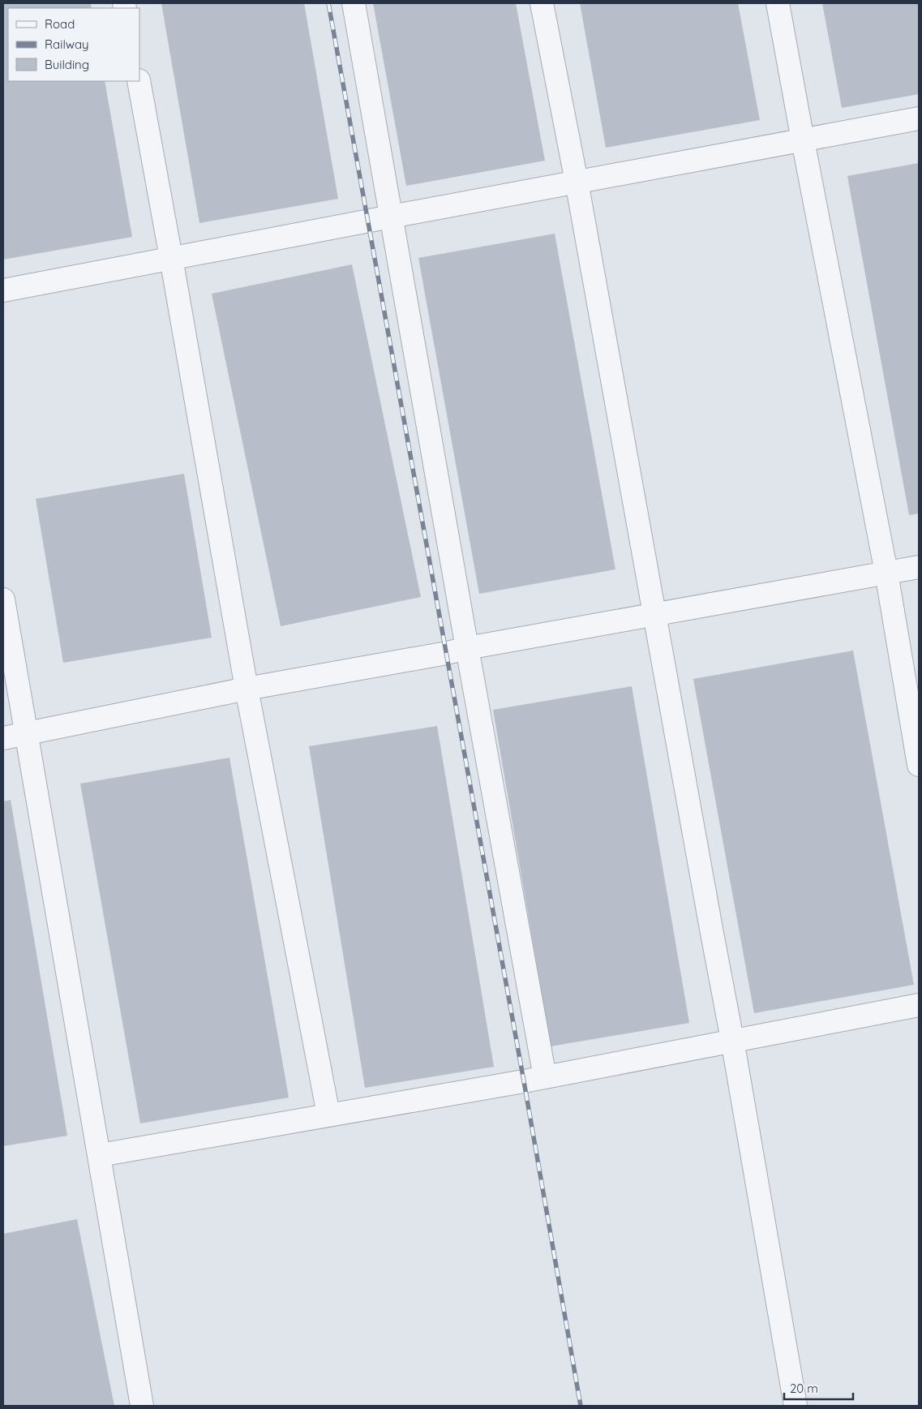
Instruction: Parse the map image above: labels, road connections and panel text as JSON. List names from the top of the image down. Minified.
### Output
{"legend":["Road","Railway","Building"],"scale_bar":"20 m"}
